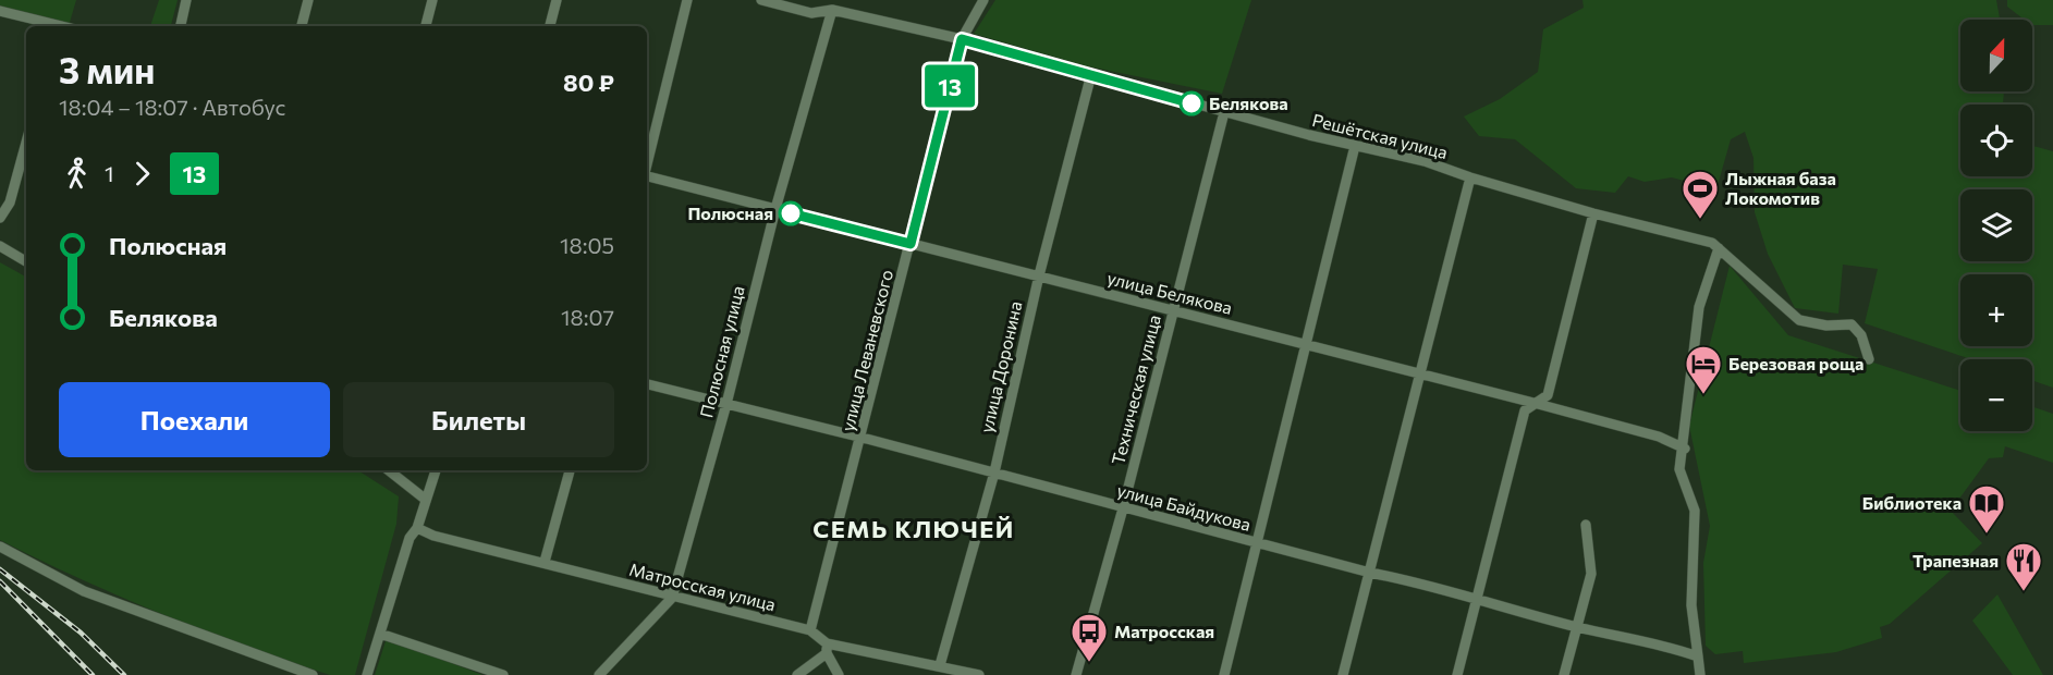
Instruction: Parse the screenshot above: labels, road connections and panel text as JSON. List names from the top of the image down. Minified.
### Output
{"streets":{"street":["Решётская улица","улица Белякова","улица Леваневского","Полюсная улица","улица Доронина","Техническая улица","улица Байдукова","Матросская улица"]},"crossings":[["Решётская улица","улица Леваневского"],["Решётская улица","Полюсная улица"],["Решётская улица","улица Доронина"],["Решётская улица","Техническая улица"],["улица Белякова","улица Леваневского"],["улица Белякова","Полюсная улица"],["улица Белякова","улица Доронина"],["улица Белякова","Техническая улица"],["улица Леваневского","улица Байдукова"],["улица Леваневского","Матросская улица"],["Полюсная улица","улица Байдукова"],["Полюсная улица","Матросская улица"],["улица Доронина","улица Байдукова"],["улица Доронина","Матросская улица"],["Техническая улица","улица Байдукова"]],"districts":["СЕМЬ КЛЮЧЕЙ"],"places":{"other":["Белякова","Полюсная"],"sports":["Лыжная база Локомотив"],"hotel":["Березовая роща"],"library":["Библиотека"],"restaurant":["Трапезная"],"bus stop":["Матросская"]},"lines":["bus line 13"],"north":"top","page":{"on_map":"13","map_buttons":["+","−"],"heading":["3 мин","18:04 – 18:07 · Автобус","80 ₽"],"legs":["1","13"],"list":[{"name":"Полюсная","value":"18:05"},{"name":"Белякова","value":"18:07"}],"buttons":["Поехали","Билеты"]}}
